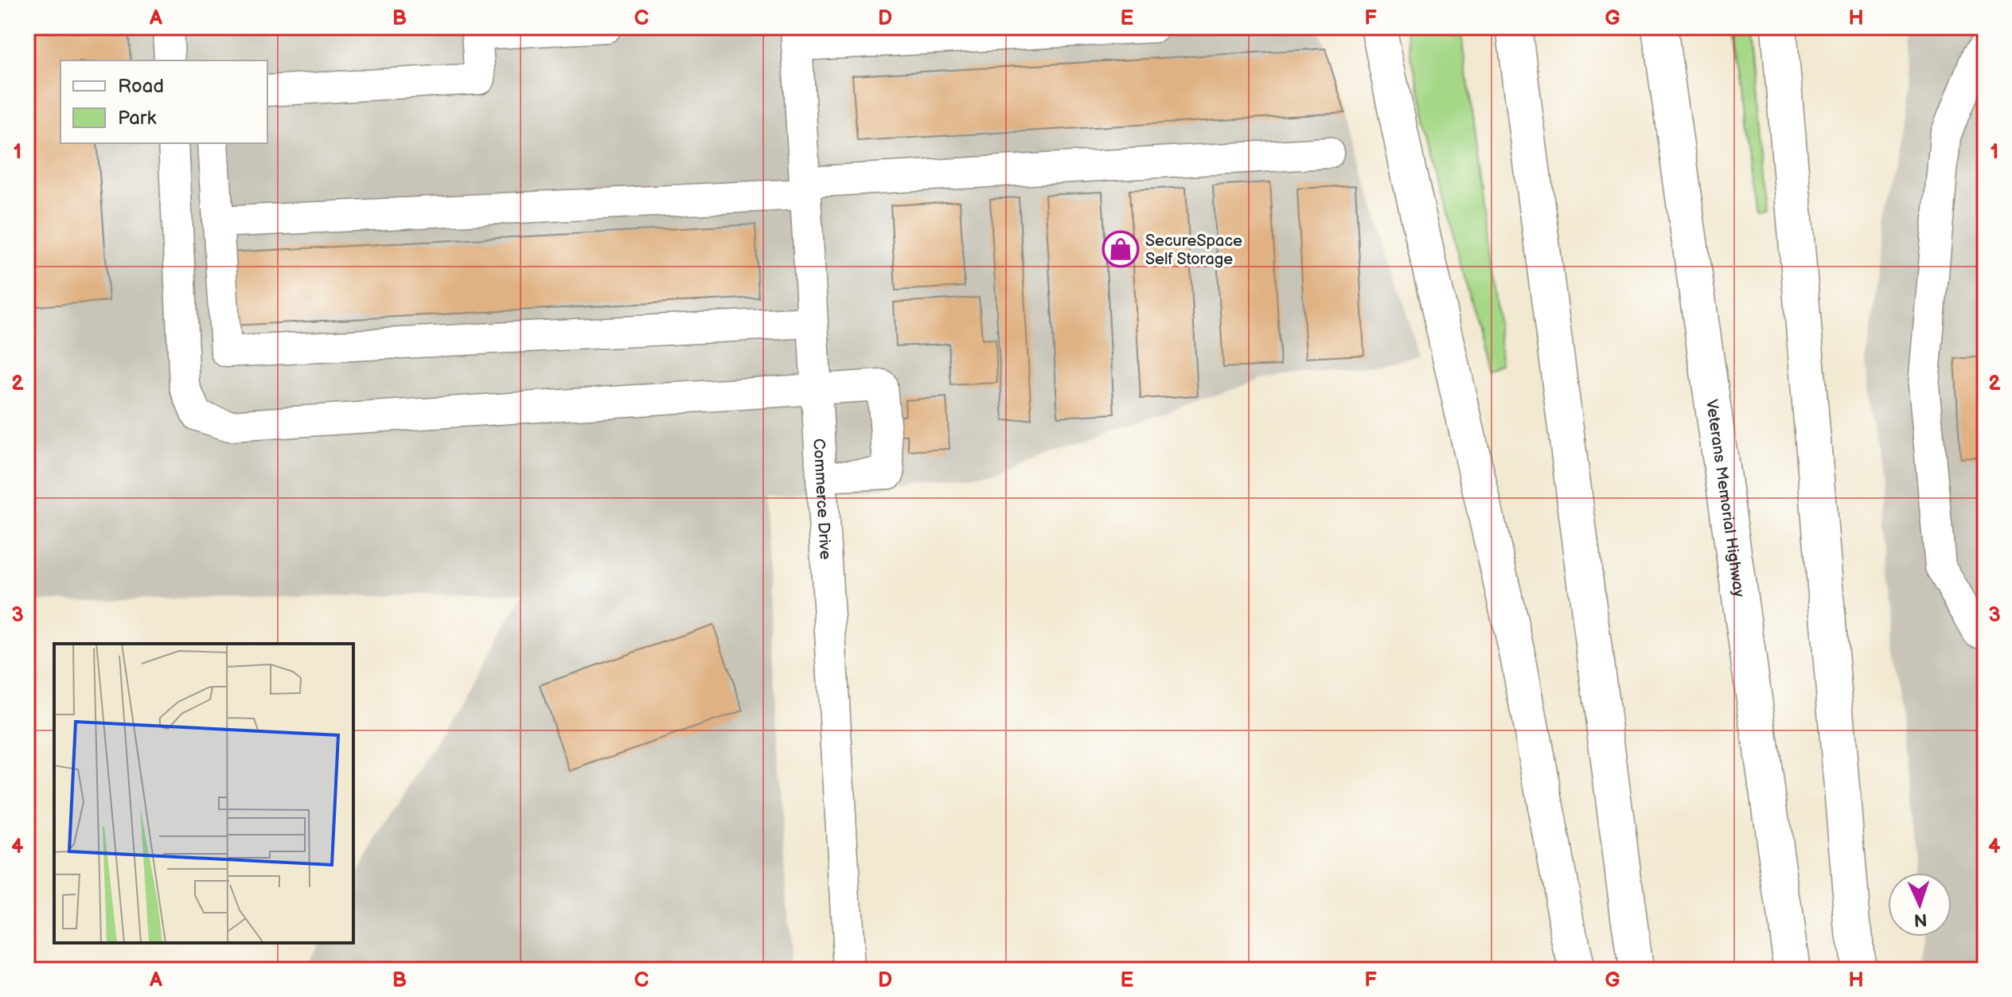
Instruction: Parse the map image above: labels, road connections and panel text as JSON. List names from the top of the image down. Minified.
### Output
{"streets":{"highway":["Veterans Memorial Highway"],"street":["Commerce Drive"]},"places":{"shop":["SecureSpace Self Storage"]},"legend":["Road","Park"],"north":"bottom","grid":{"columns":["A","B","C","D","E","F","G","H"],"rows":["1","2","3","4"]}}
